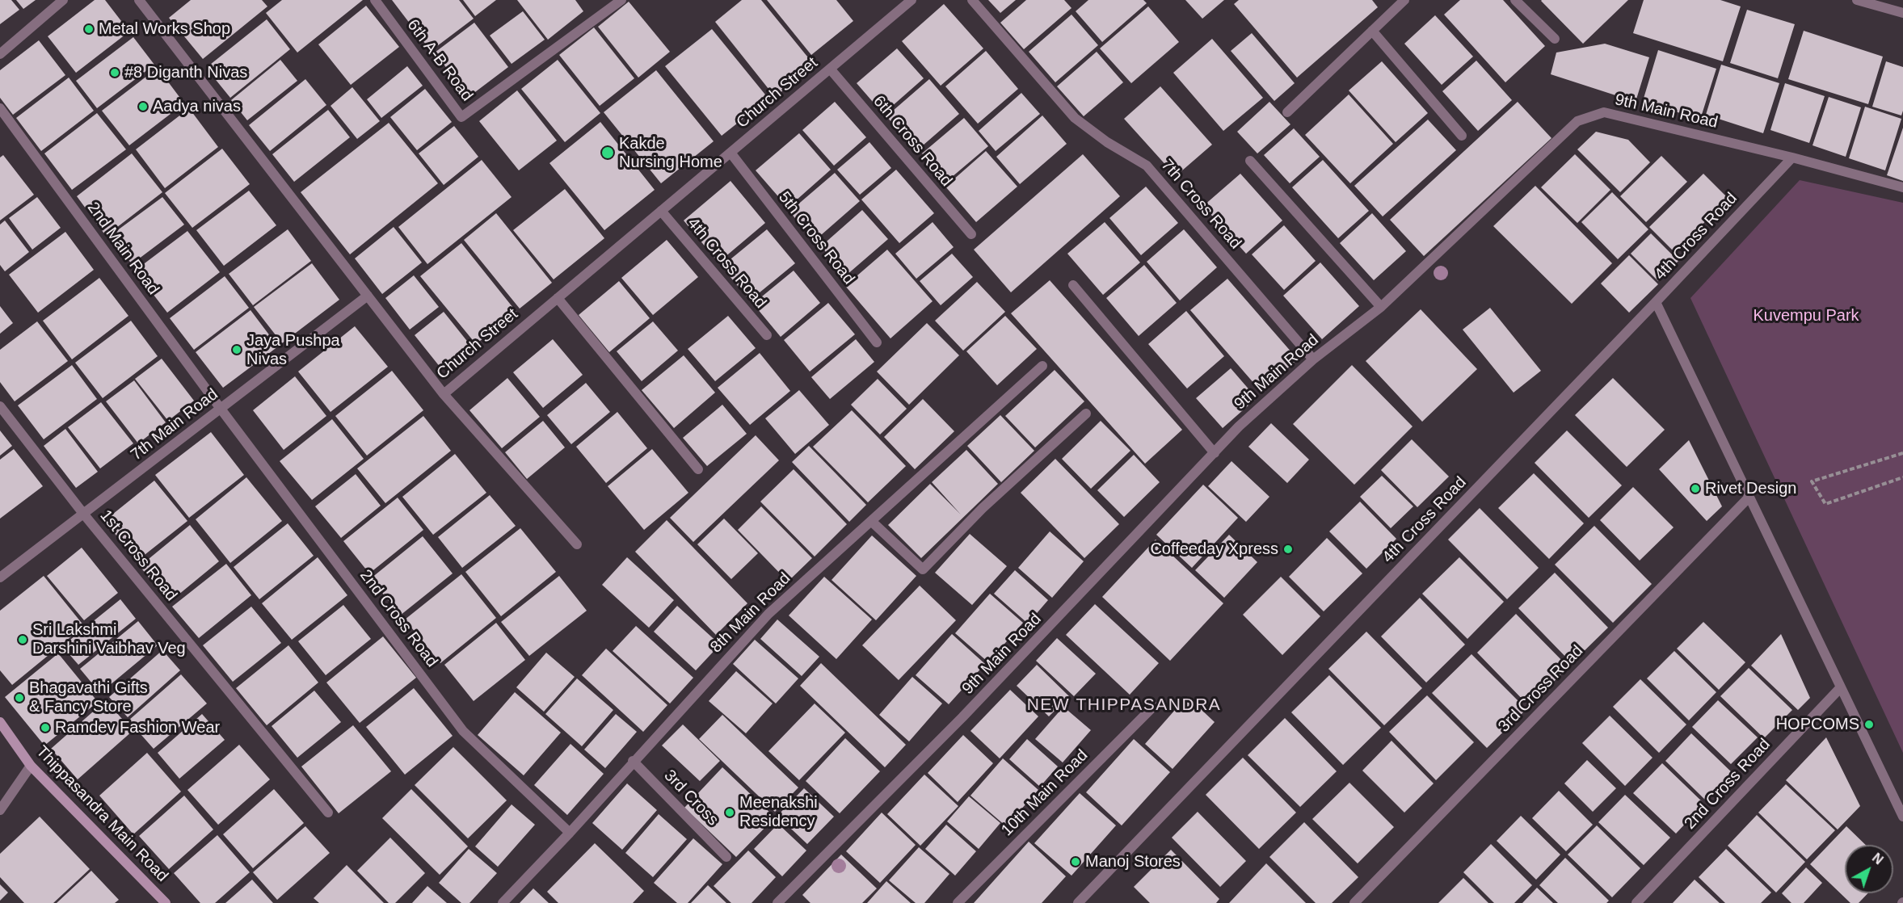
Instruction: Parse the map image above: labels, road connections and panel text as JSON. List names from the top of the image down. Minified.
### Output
{"streets":{"street":["6th A-B Road","Church Street","9th Main Road","6th Cross Road","7th Cross Road","4th Cross Road","5th Cross Road","2nd Main Road","7th Main Road","1st Cross Road","8th Main Road","2nd Cross Road","3rd Cross Road","10th Main Road","3rd Cross","Thippasandra Main Road"]},"crossings":[["Church Street","6th Cross Road"],["Church Street","4th Cross Road"],["Church Street","5th Cross Road"],["Church Street","7th Main Road"],["9th Main Road","7th Cross Road"],["9th Main Road","4th Cross Road"],["2nd Main Road","7th Main Road"],["2nd Main Road","2nd Cross Road"],["7th Main Road","1st Cross Road"],["7th Main Road","2nd Cross Road"],["8th Main Road","2nd Cross Road"],["8th Main Road","3rd Cross"]],"districts":["NEW THIPPASANDRA"],"parks":["Kuvempu Park"],"places":["Metal Works Shop","#8 Diganth Nivas","Aadya nivas","Kakde Nursing Home","Jaya Pushpa Nivas","Rivet Design","Coffeeday Xpress","Sri Lakshmi Darshini Vaibhav Veg","Bhagavathi Gifts & Fancy Store","HOPCOMS","Ramdev Fashion Wear","Meenakshi Residency","Manoj Stores"],"north":"top right"}
